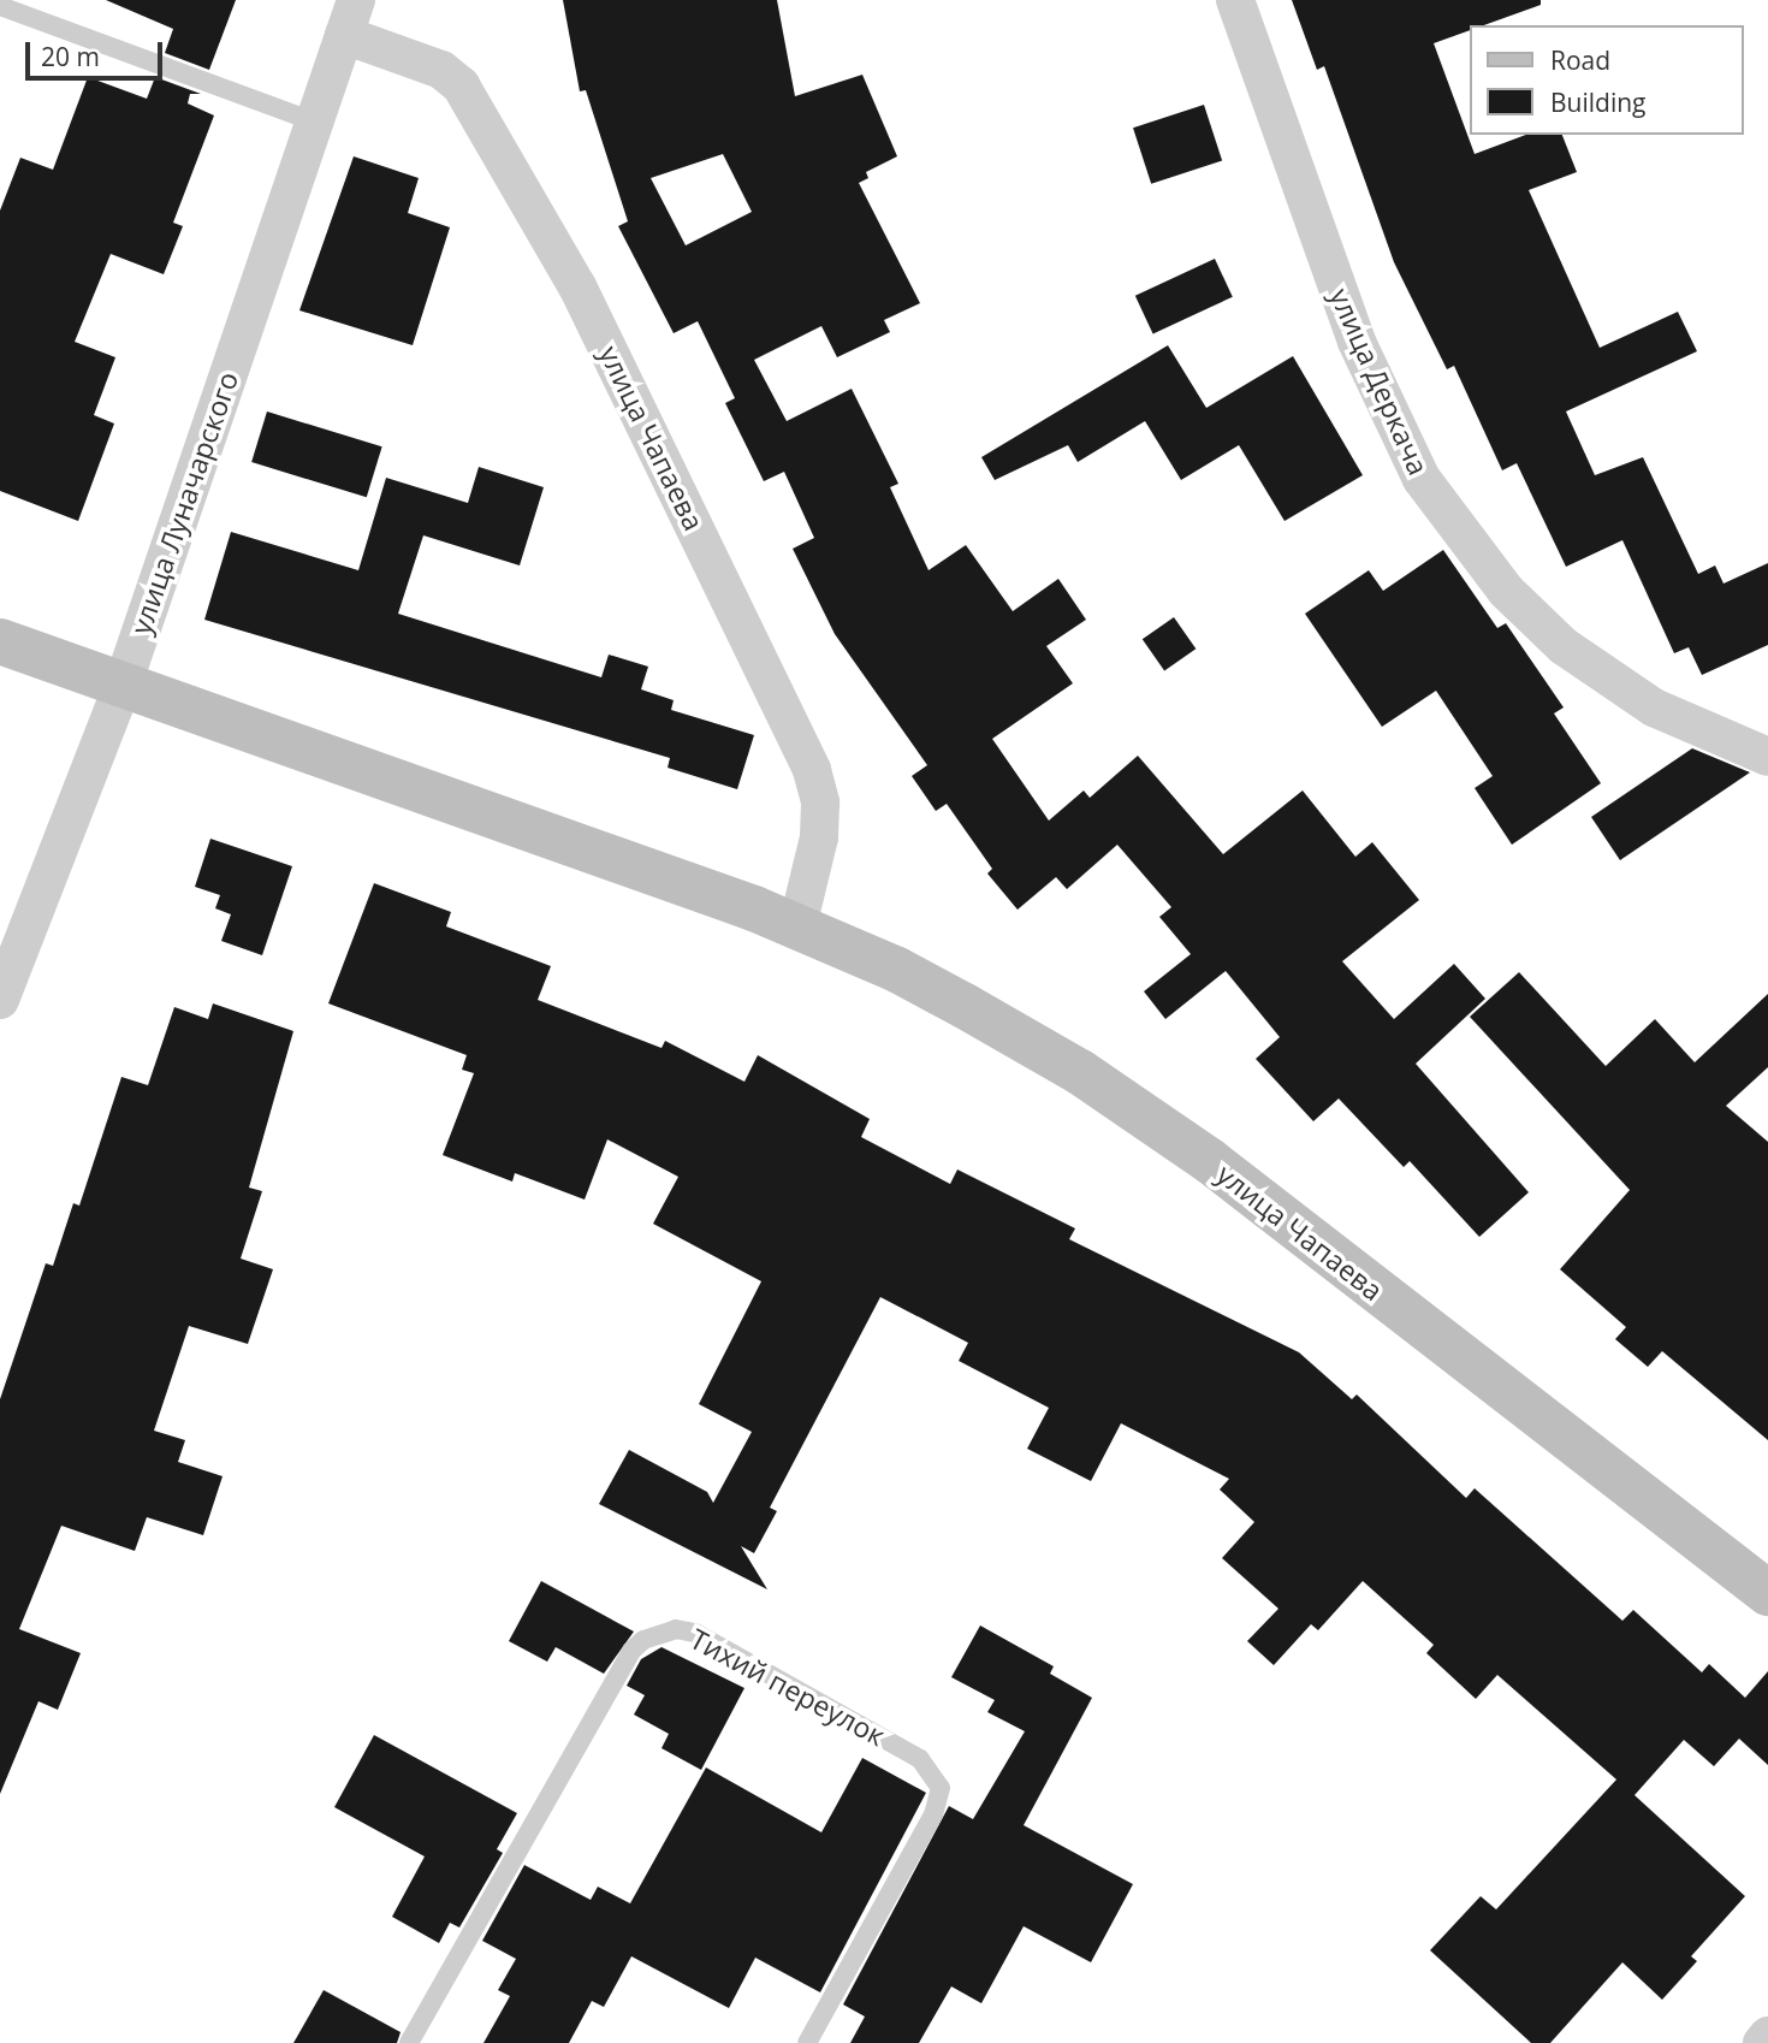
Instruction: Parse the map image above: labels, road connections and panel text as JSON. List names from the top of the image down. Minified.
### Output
{"streets":{"street":["улица Деркача","улица Чапаева","улица Луначарского"],"lane":["Тихий переулок"]},"crossings":[["улица Чапаева","улица Луначарского"]],"legend":["Road","Building"],"scale_bar":"20 m"}
